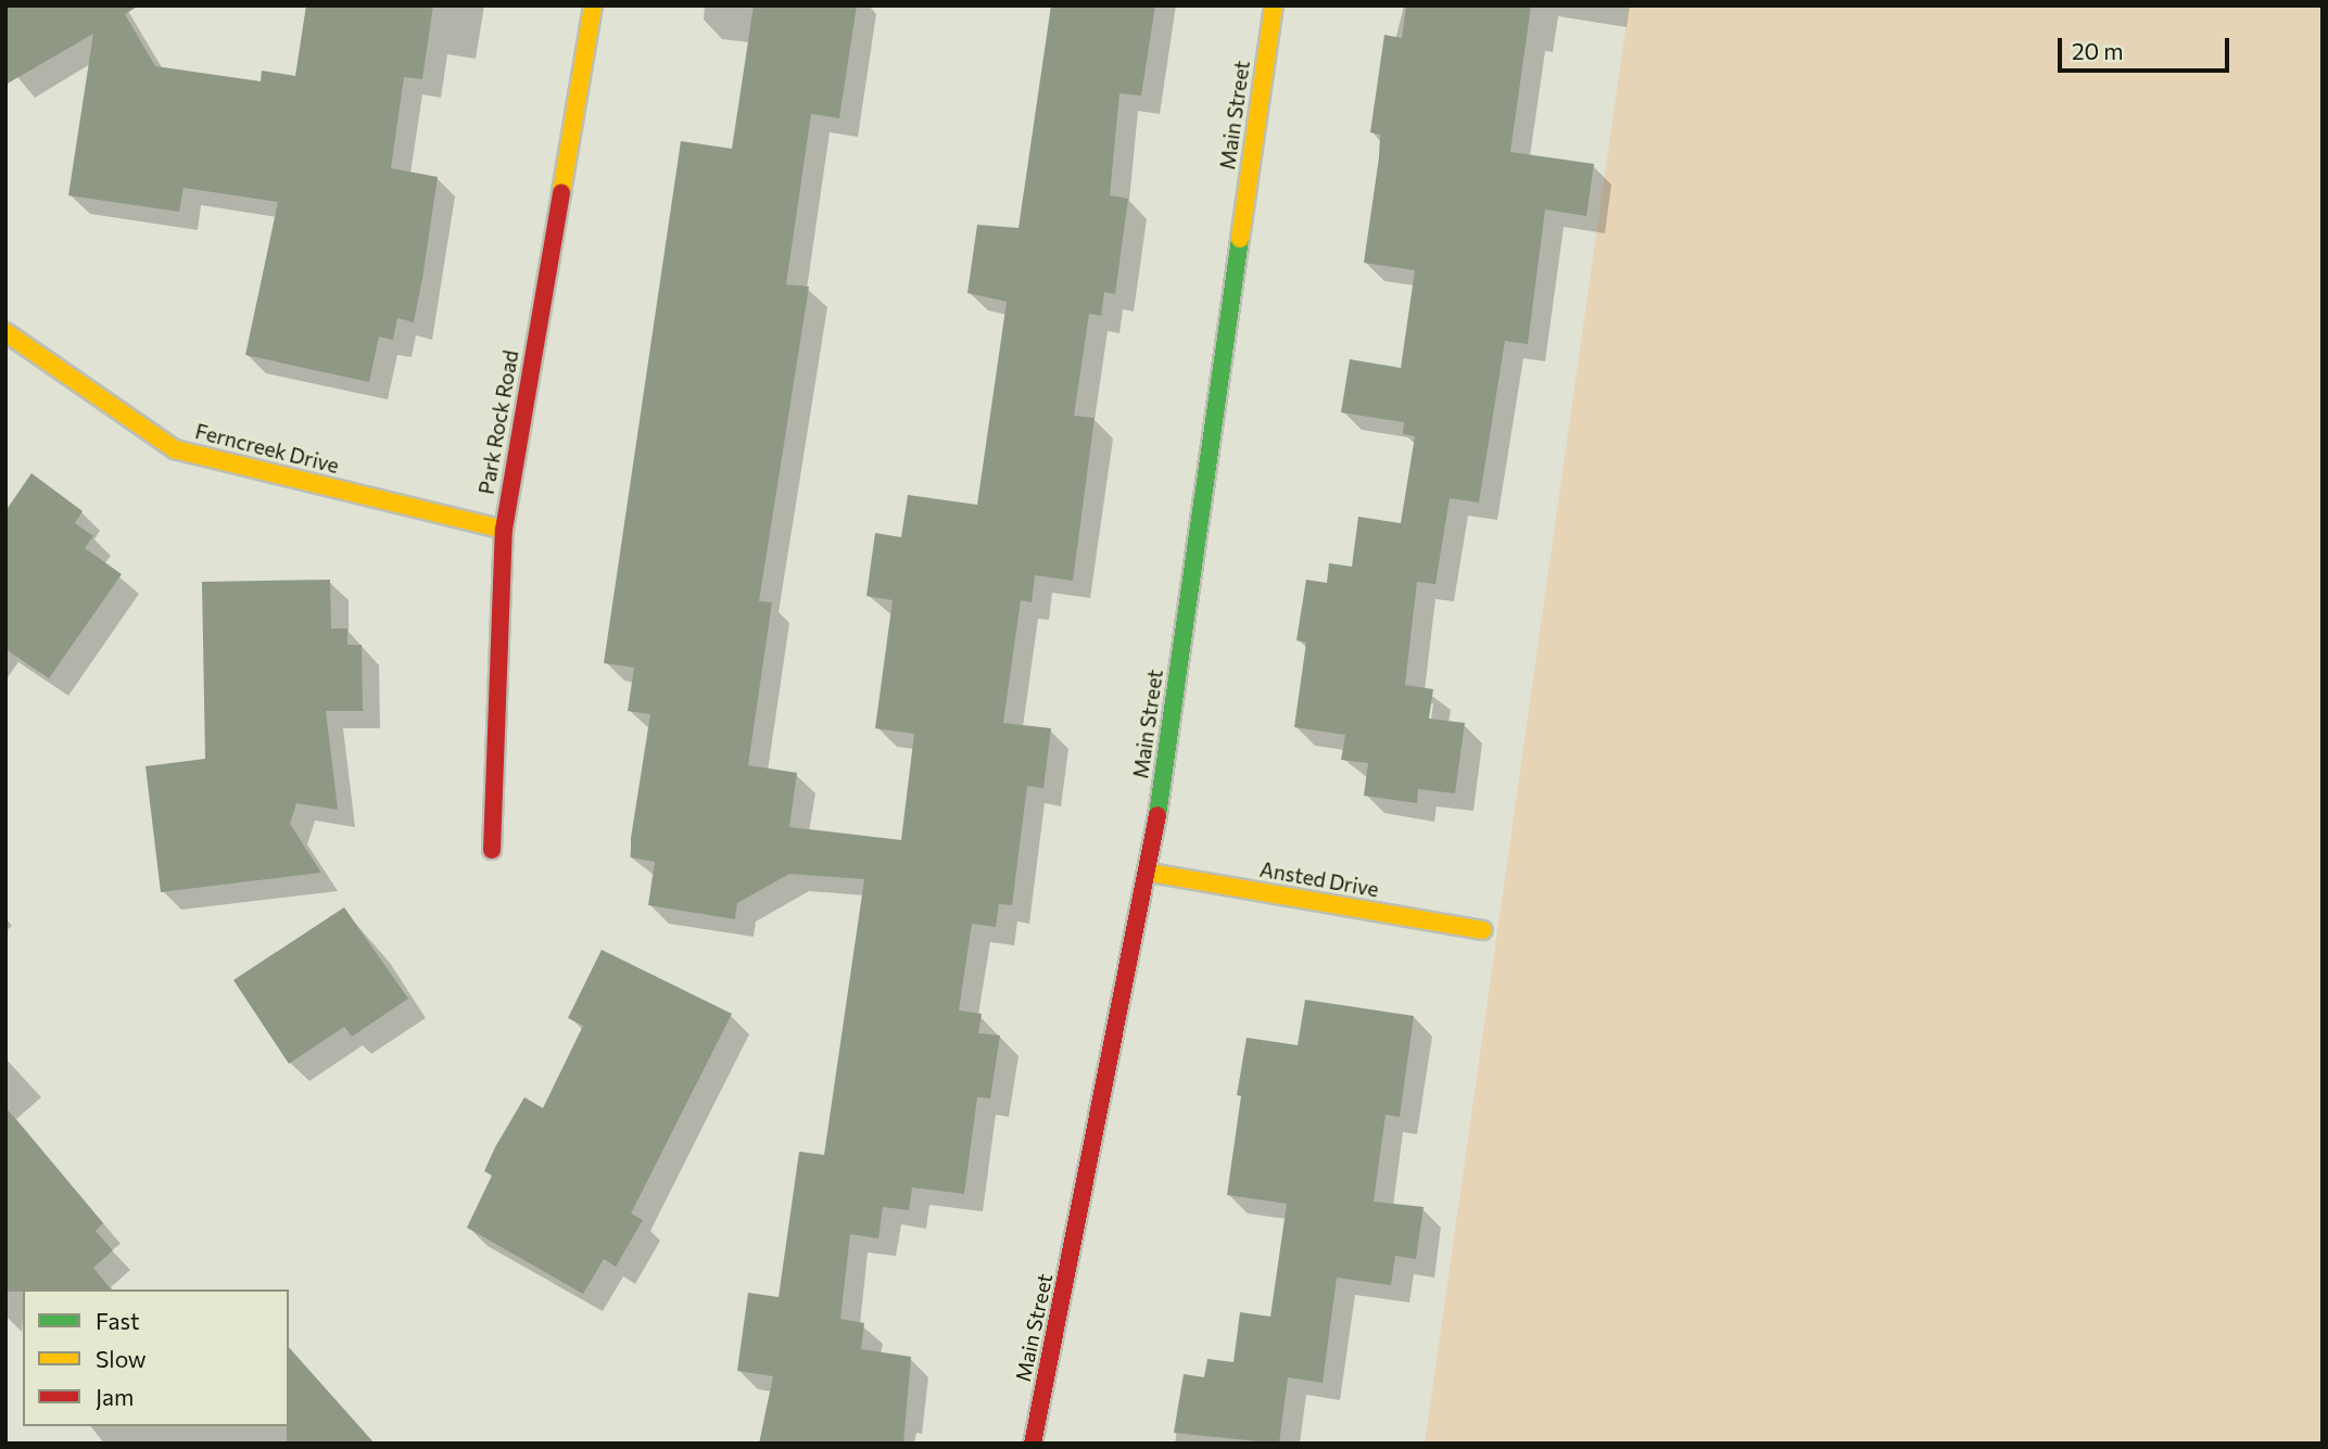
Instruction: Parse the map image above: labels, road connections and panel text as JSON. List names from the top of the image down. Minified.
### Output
{"streets":{"street":["Main Street","Park Rock Road","Ferncreek Drive","Ansted Drive"]},"crossings":[["Main Street","Ansted Drive"],["Park Rock Road","Ferncreek Drive"]],"legend":["Fast","Slow","Jam"],"scale_bar":"20 m"}
